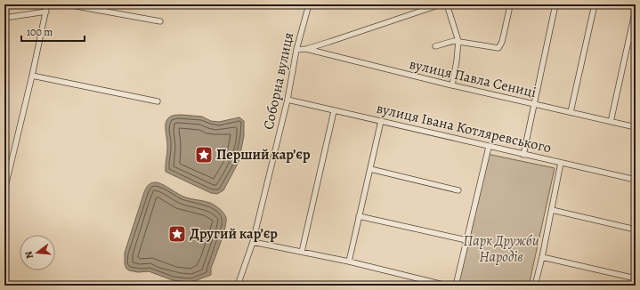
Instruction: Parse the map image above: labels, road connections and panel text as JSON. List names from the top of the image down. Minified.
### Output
{"streets":{"street":["вулиця Павла Сениці","Соборна вулиця","вулиця Івана Котляревського"]},"crossings":[["Соборна вулиця","вулиця Івана Котляревського"]],"parks":["Парк Дружби Народів"],"places":{"place":["Перший кар’єр","Другий кар’єр"]},"scale_bar":"100 m","north":"left"}
